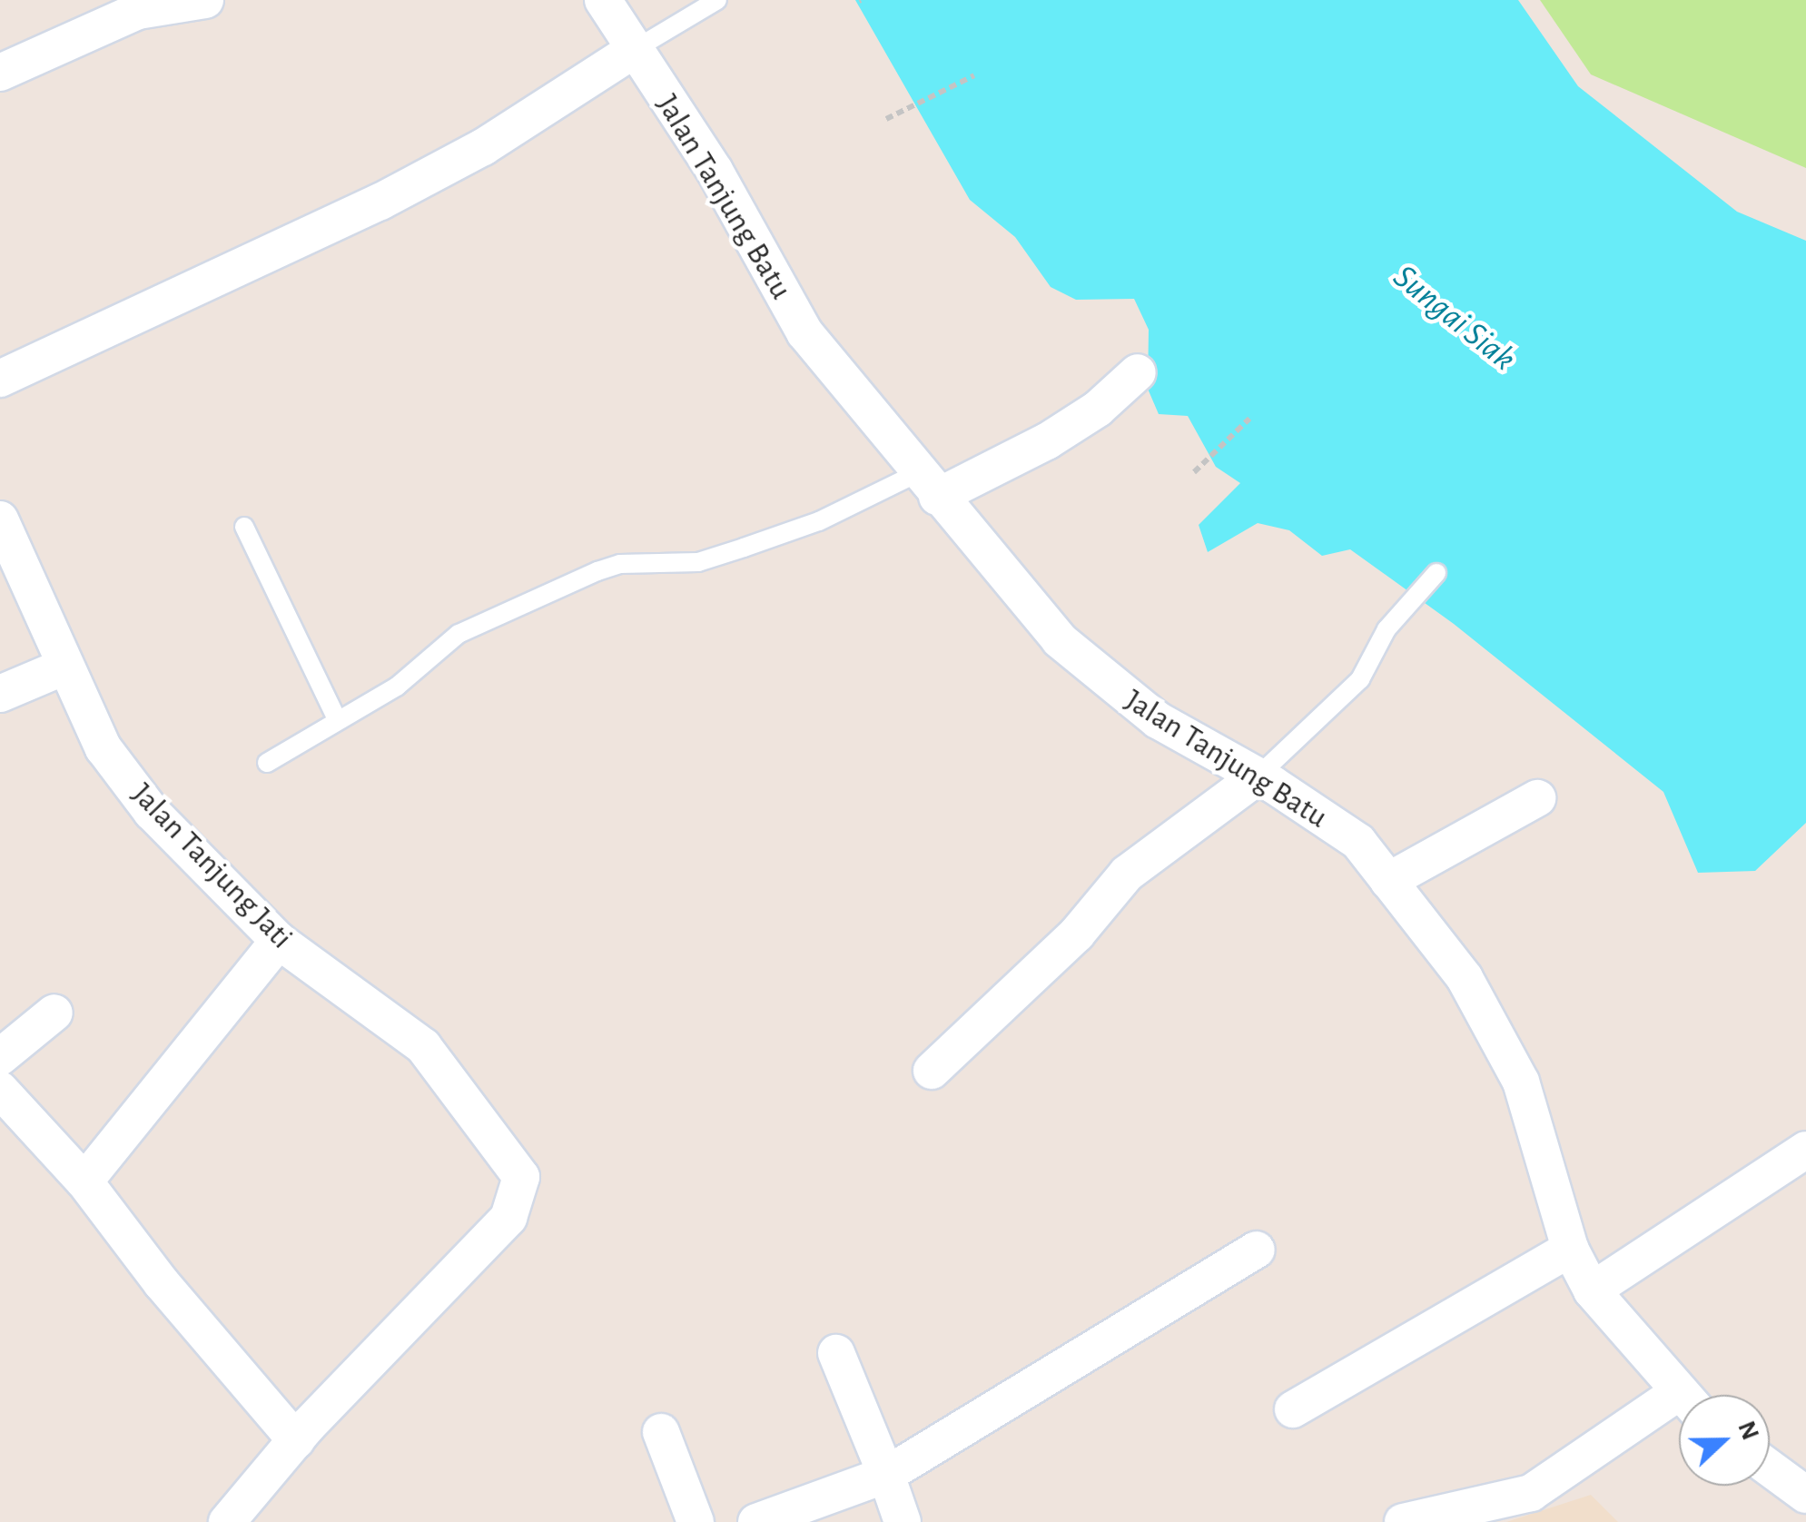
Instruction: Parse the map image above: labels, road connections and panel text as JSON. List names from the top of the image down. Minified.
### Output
{"streets":{"street":["Jalan Tanjung Batu","Jalan Tanjung Jati"]},"water":["Sungai Siak"],"north":"right"}
